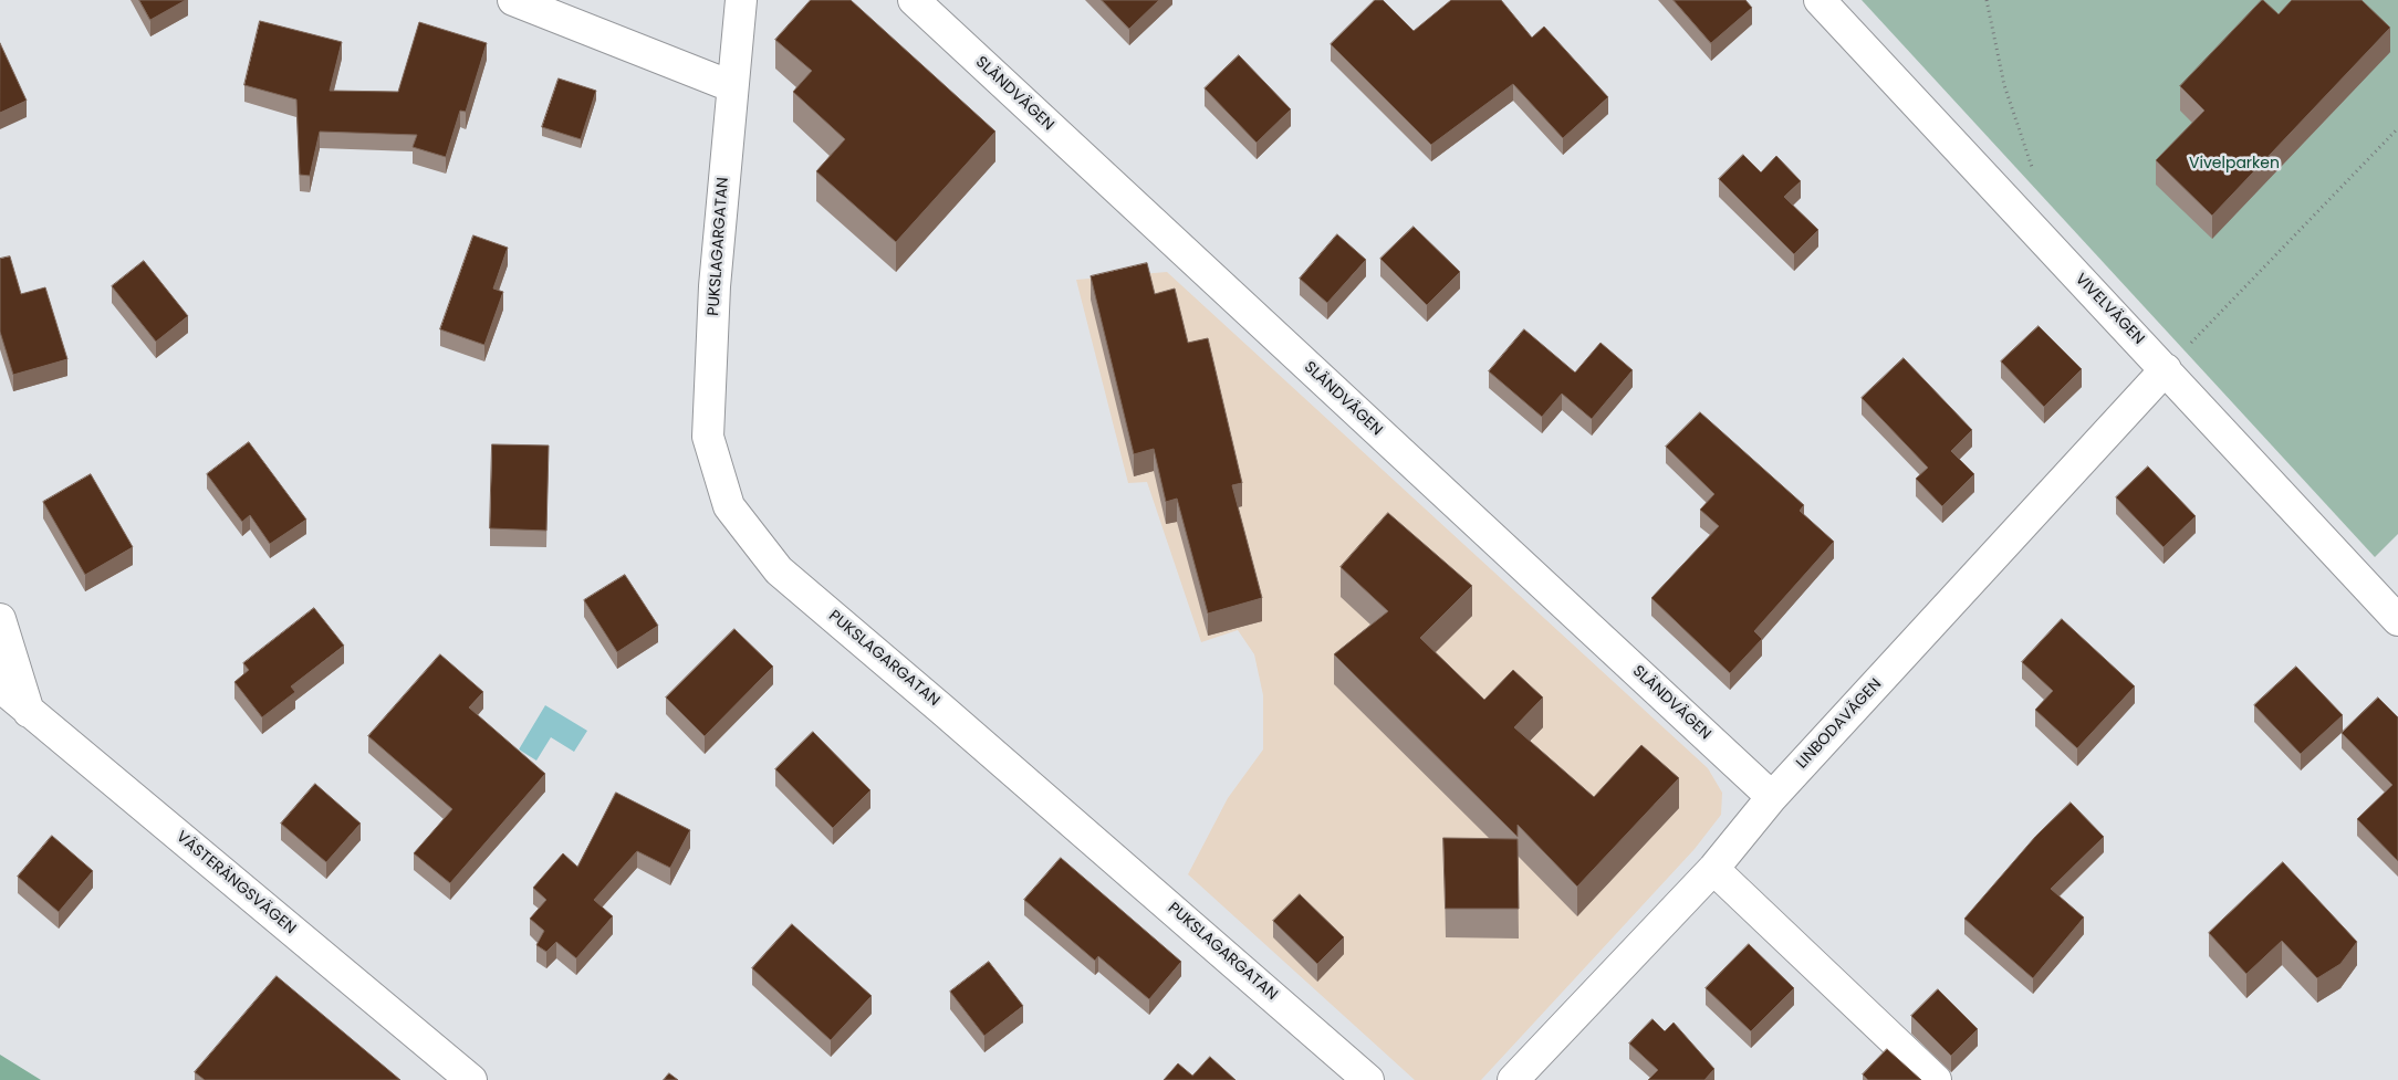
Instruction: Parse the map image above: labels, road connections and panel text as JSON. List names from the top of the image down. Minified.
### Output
{"streets":{"street":["SLÄNDVÄGEN","PUKSLAGARGATAN","VIVELVÄGEN","LINBODAVÄGEN","VÄSTERÄNGSVÄGEN"]},"crossings":[["SLÄNDVÄGEN","LINBODAVÄGEN"],["VIVELVÄGEN","LINBODAVÄGEN"]],"parks":["Vivelparken"]}
